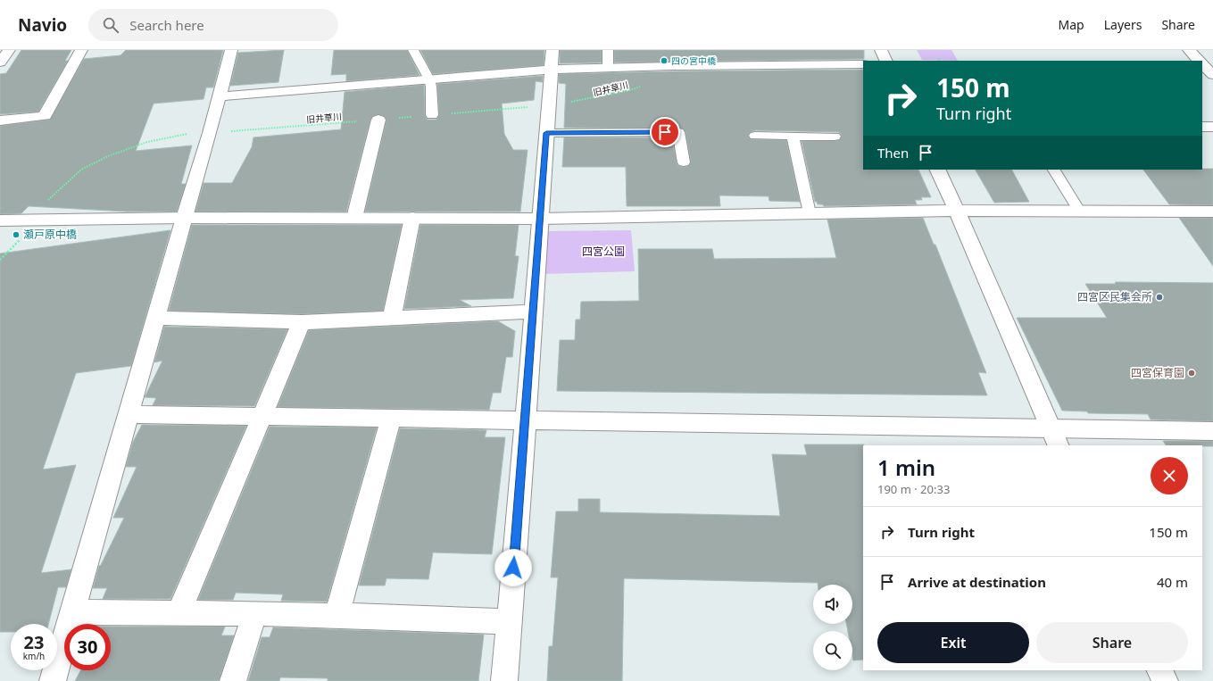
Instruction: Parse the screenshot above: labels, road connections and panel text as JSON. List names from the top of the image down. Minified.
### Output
{"streets":{"path":["旧井草川"]},"parks":["四宮公園"],"places":["四の宮中橋","瀬戸原中橋","四宮区民集会所","四宮保育園"],"page":{"header":"Navio","search":"Search here","nav":["Map","Layers","Share"],"turn":["150 m","Turn right"],"then":"Then","heading":["1 min","190 m · 20:33"],"list":[{"name":"Turn right","value":"150 m"},{"name":"Arrive at destination","value":"40 m"}],"buttons":["Exit","Share"],"speed":"23 km/h","limit":"30"}}
